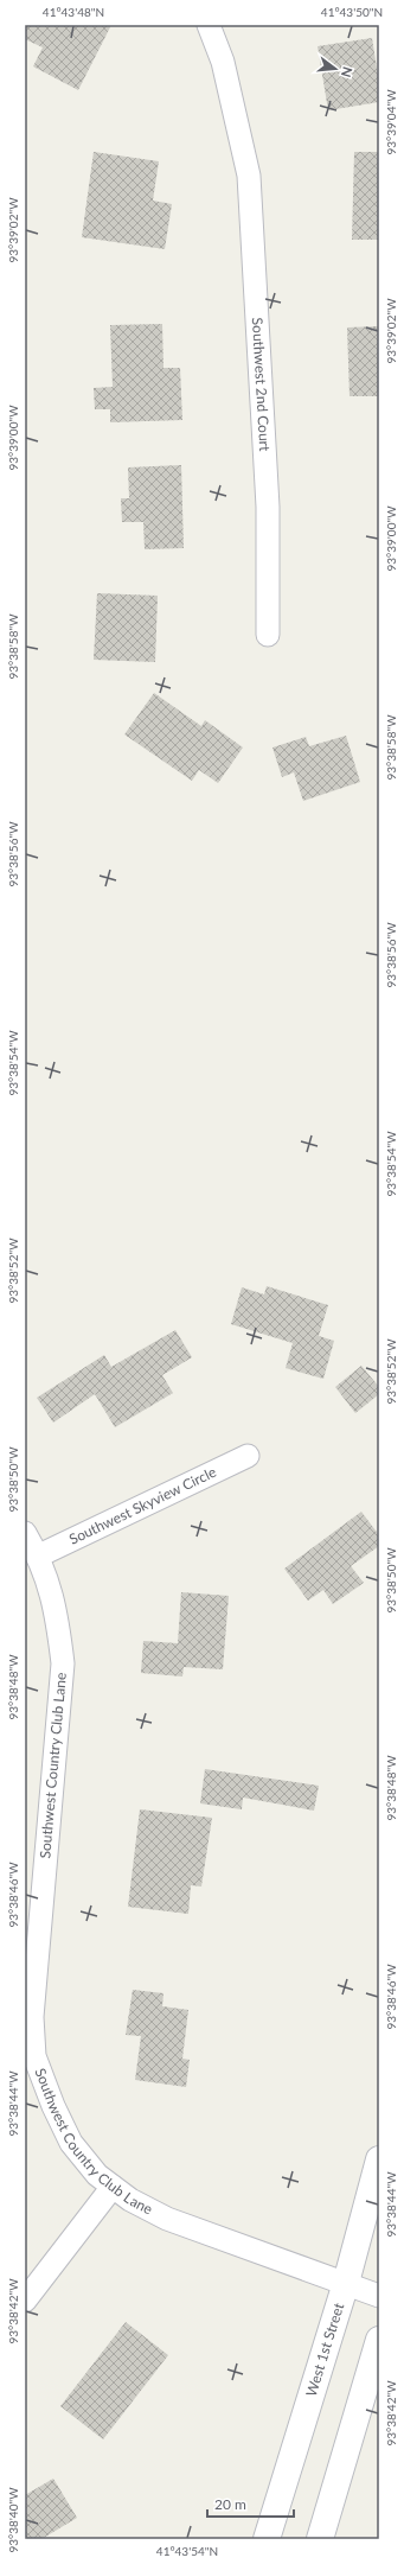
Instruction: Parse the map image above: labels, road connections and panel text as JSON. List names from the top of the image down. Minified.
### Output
{"streets":{"main road":["West 1st Street"],"street":["Southwest 2nd Court","Southwest Skyview Circle","Southwest Country Club Lane"]},"crossings":[["Southwest Skyview Circle","Southwest Country Club Lane"],["Southwest Country Club Lane","West 1st Street"]],"scale_bar":"20 m","north":"right","coordinates":["41°43'48\"N","41°43'50\"N","93°39'04\"W","93°39'02\"W","93°39'00\"W","93°38'58\"W","93°38'56\"W","93°38'54\"W","93°38'52\"W","93°38'50\"W","93°38'48\"W","93°38'46\"W","93°38'44\"W","93°38'42\"W","93°38'40\"W","41°43'54\"N"]}
